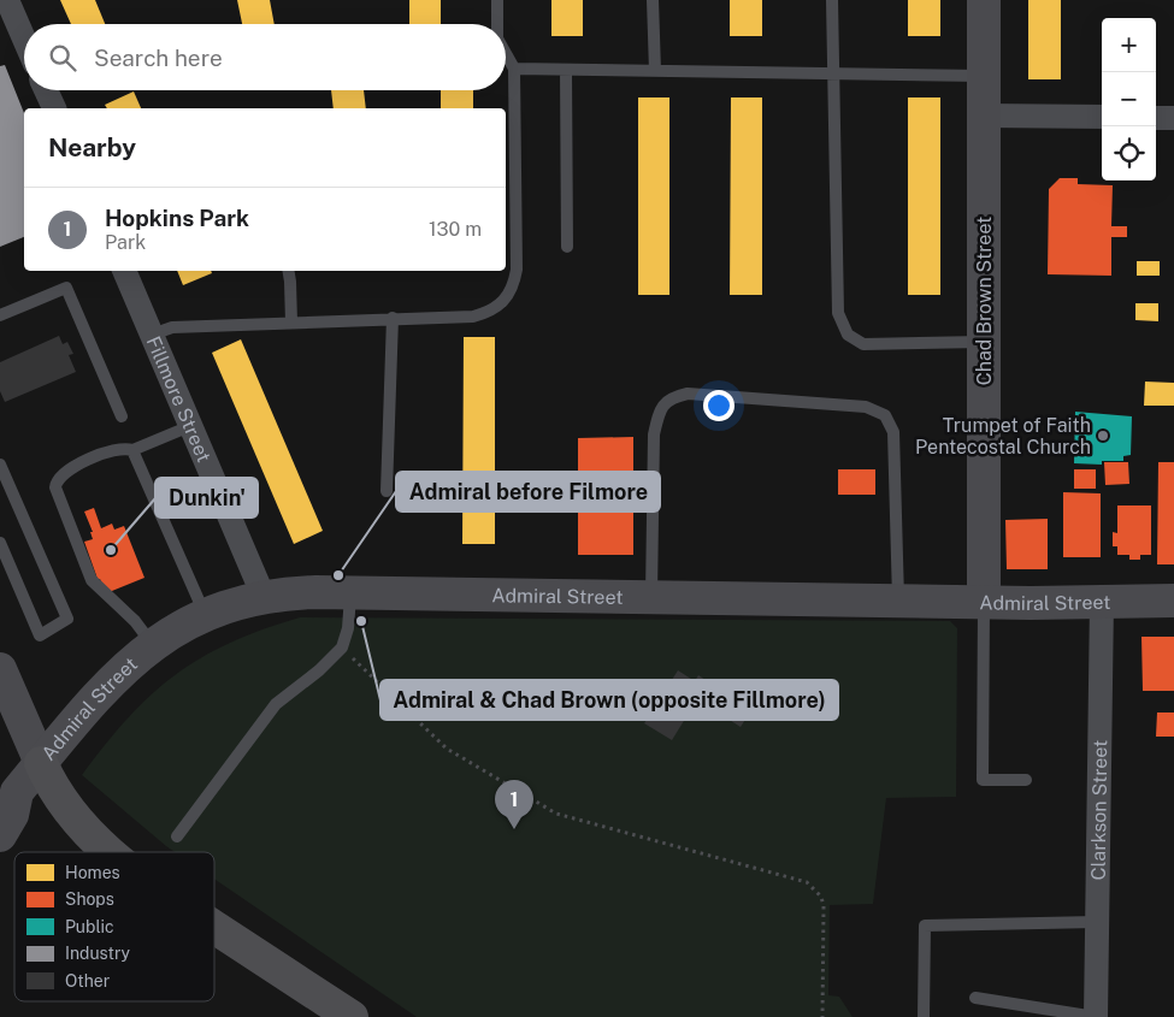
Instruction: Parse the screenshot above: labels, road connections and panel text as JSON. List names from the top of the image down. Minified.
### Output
{"streets":{"main road":["Chad Brown Street","Admiral Street"],"street":["Fillmore Street","Clarkson Street"]},"crossings":[["Chad Brown Street","Admiral Street"],["Fillmore Street","Admiral Street"],["Admiral Street","Clarkson Street"]],"places":["Trumpet of Faith Pentecostal Church","Dunkin'","Admiral before Filmore","Admiral & Chad Brown (opposite Fillmore)"],"legend":["Homes","Shops","Public","Industry","Other"],"page":{"map_buttons":["+","−"],"search":"Search here","heading":"Nearby","list":[{"mark":"1","name":"Hopkins Park","note":"Park","value":"130 m"}],"pins":"1"}}
